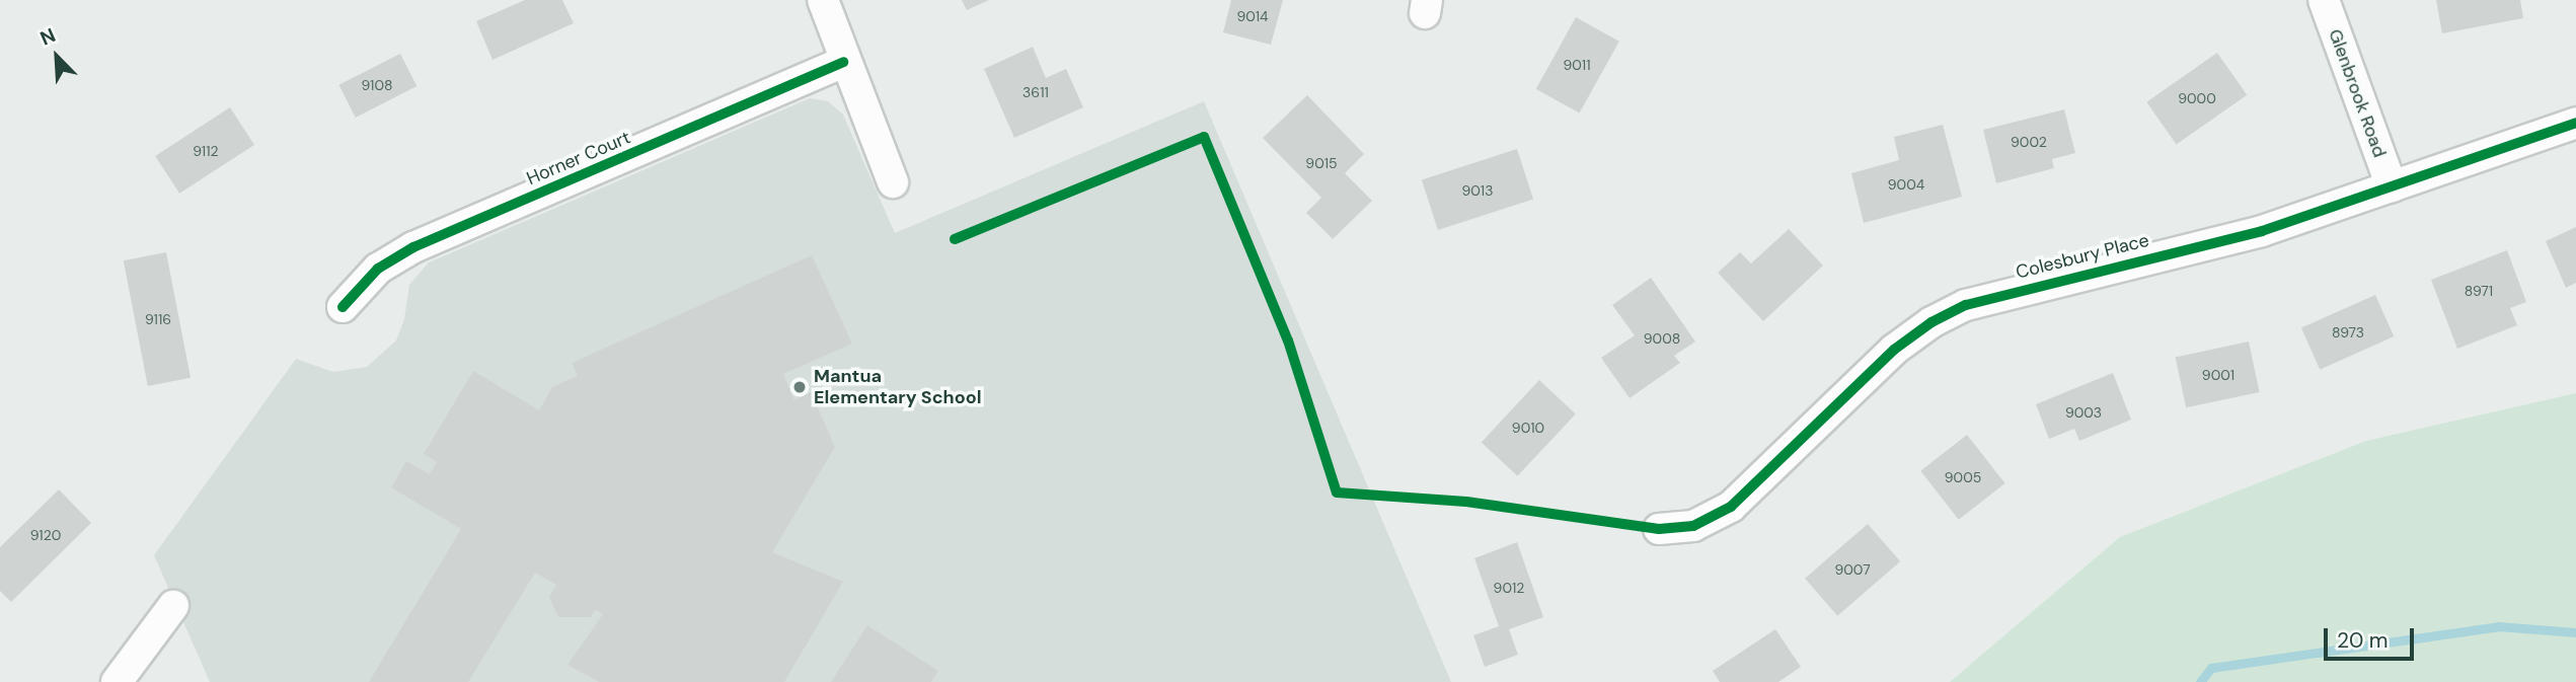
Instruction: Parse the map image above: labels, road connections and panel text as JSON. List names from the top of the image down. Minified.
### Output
{"streets":{"street":["Glenbrook Road","Horner Court","Colesbury Place"]},"crossings":[["Glenbrook Road","Colesbury Place"]],"places":["Mantua Elementary School"],"house_numbers":["9014","9011","9108","3611","9000","9002","9112","9015","9004","9013","8971","9116","8973","9008","9001","9003","9010","9005","9120","9007","9012"],"scale_bar":"20 m","north":"top left"}
